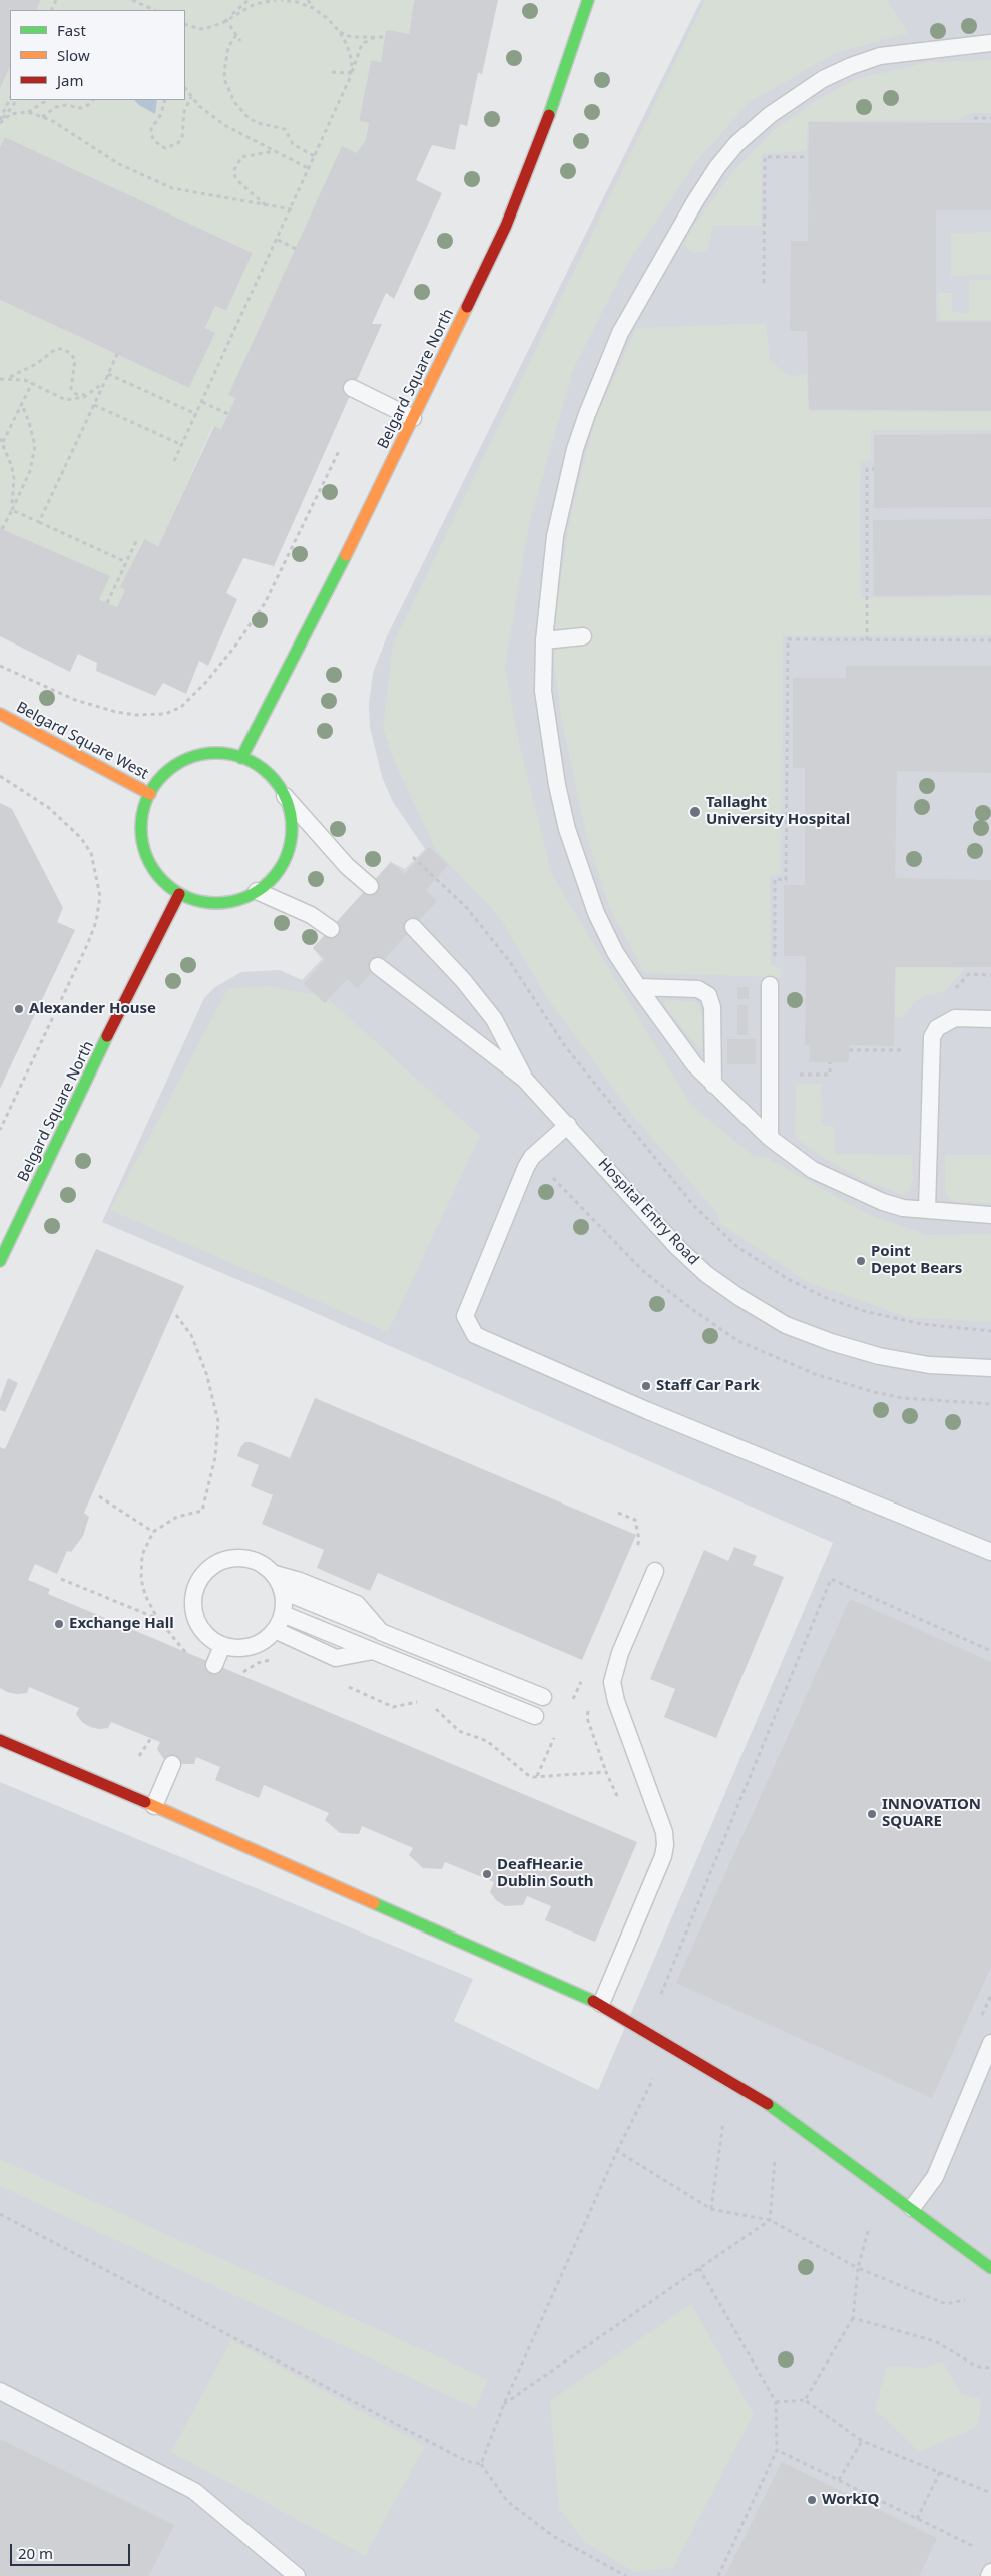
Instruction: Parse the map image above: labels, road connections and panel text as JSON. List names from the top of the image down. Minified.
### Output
{"streets":{"street":["Belgard Square North","Belgard Square West"],"lane":["Hospital Entry Road"]},"crossings":[["Belgard Square North","Belgard Square West"]],"places":["Tallaght University Hospital","Alexander House","Point Depot Bears","Staff Car Park","Exchange Hall","INNOVATION SQUARE","DeafHear.ie Dublin South","WorkIQ"],"legend":["Fast","Slow","Jam"],"scale_bar":"20 m"}
